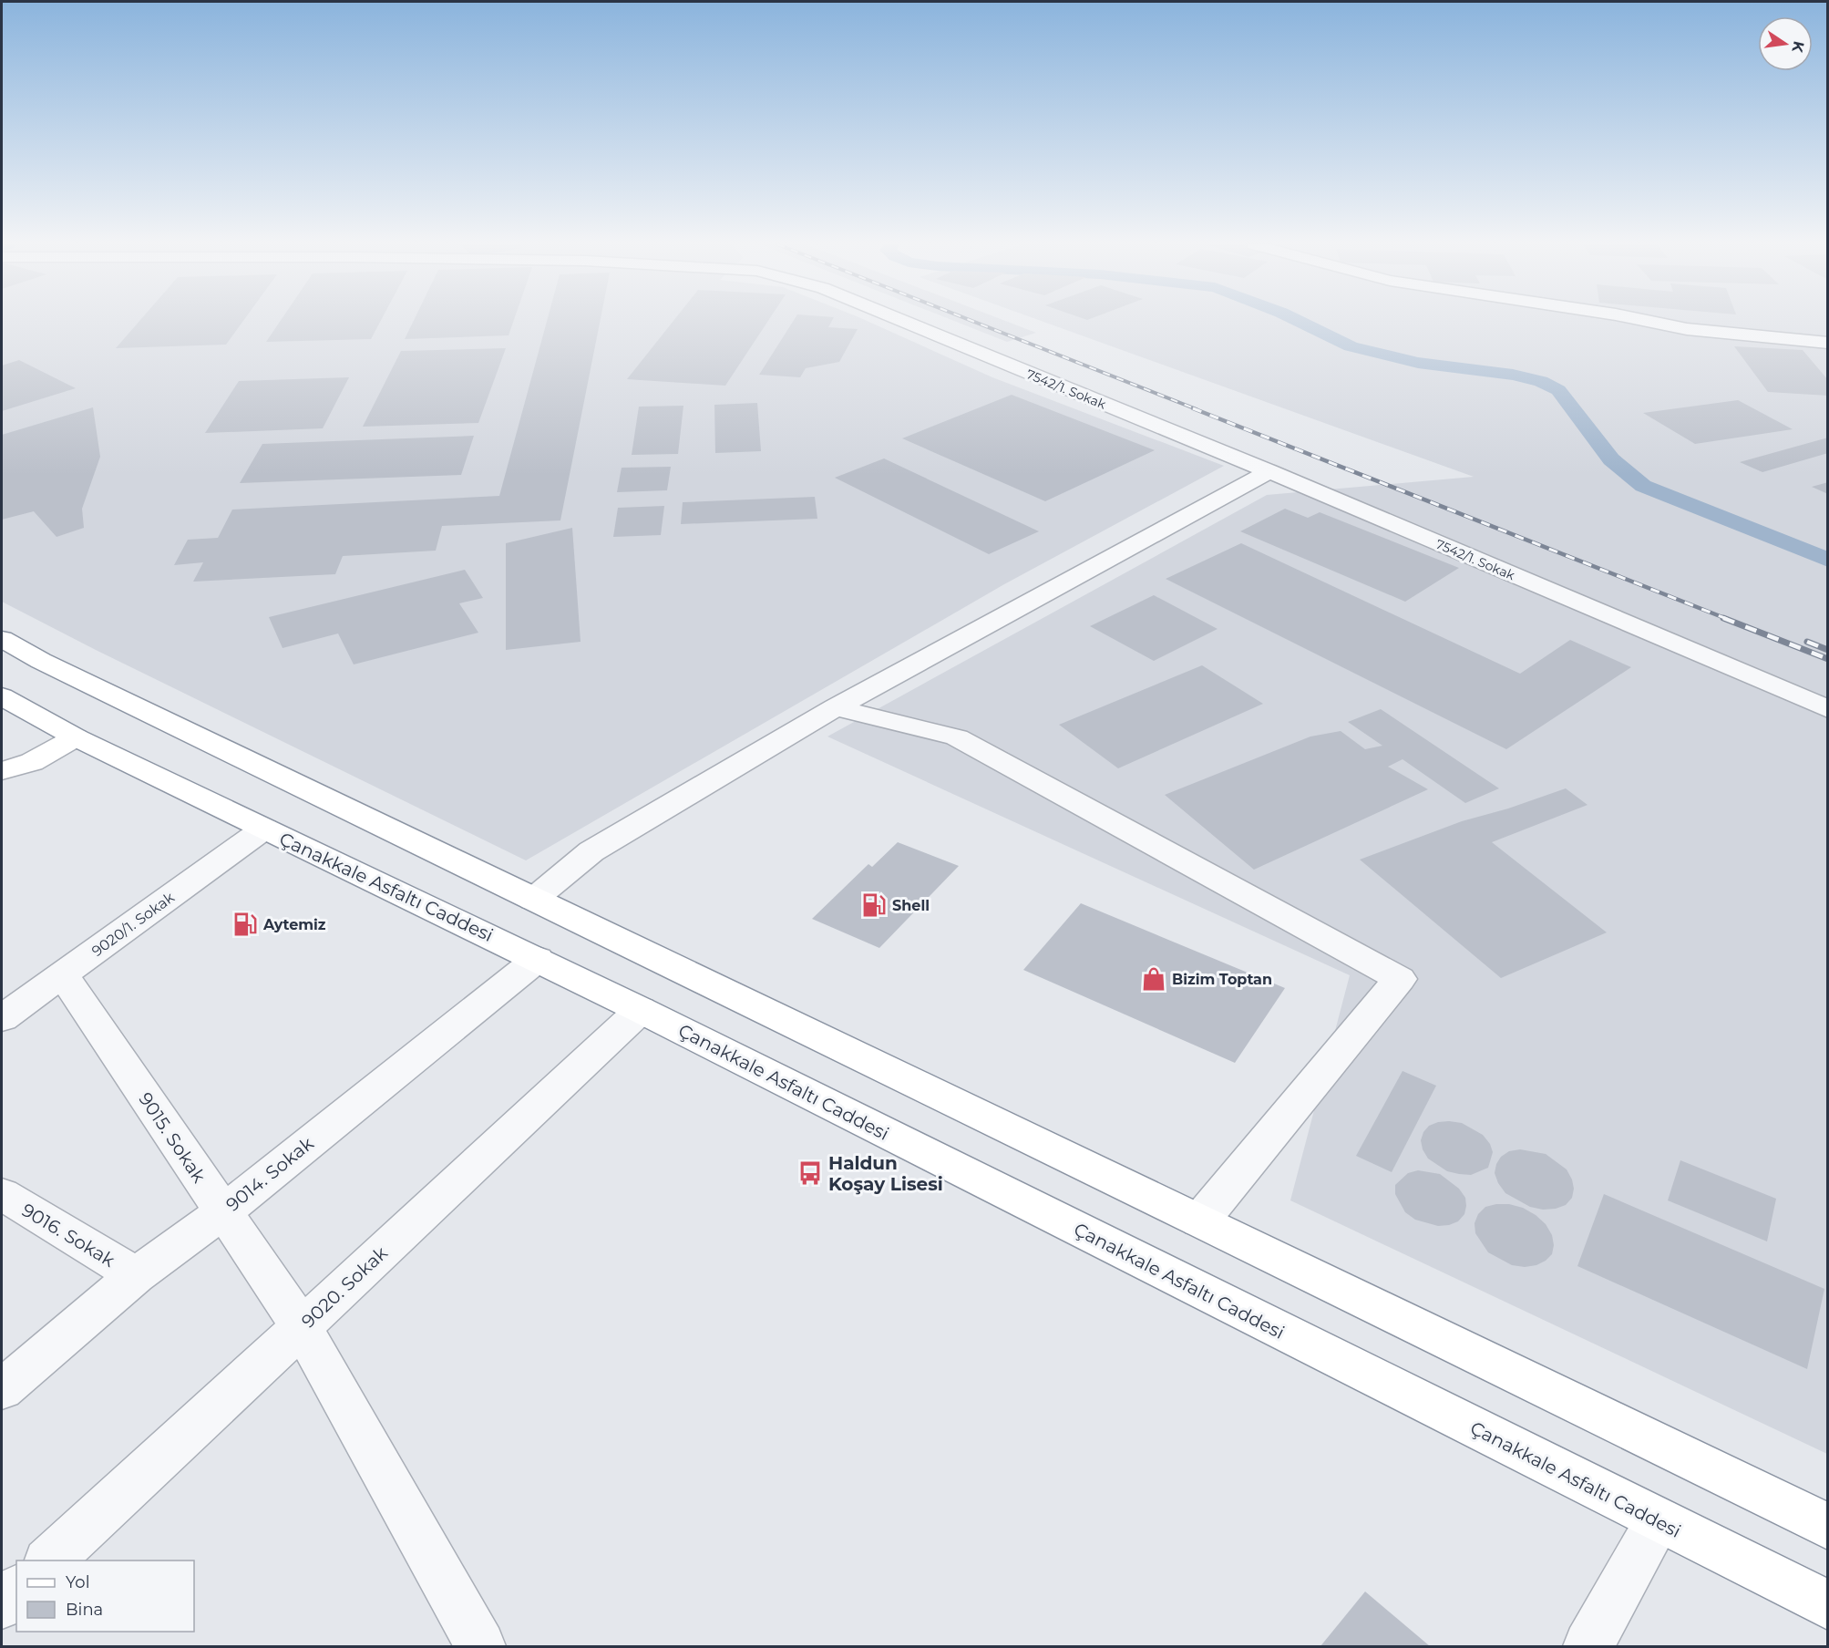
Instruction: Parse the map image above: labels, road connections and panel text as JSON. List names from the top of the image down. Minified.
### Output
{"streets":{"main road":["Çanakkale Asfaltı Caddesi"],"street":["7542/1. Sokak","9020/1. Sokak","9015. Sokak","9014. Sokak","9016. Sokak","9020. Sokak"]},"crossings":[["Çanakkale Asfaltı Caddesi","9020/1. Sokak"],["Çanakkale Asfaltı Caddesi","9014. Sokak"],["Çanakkale Asfaltı Caddesi","9020. Sokak"],["9020/1. Sokak","9015. Sokak"],["9015. Sokak","9014. Sokak"],["9015. Sokak","9020. Sokak"],["9014. Sokak","9016. Sokak"]],"places":{"fuel station":["Shell","Aytemiz"],"shop":["Bizim Toptan"],"bus stop":["Haldun Koşay Lisesi"]},"legend":["Yol","Bina"],"north":"right"}
